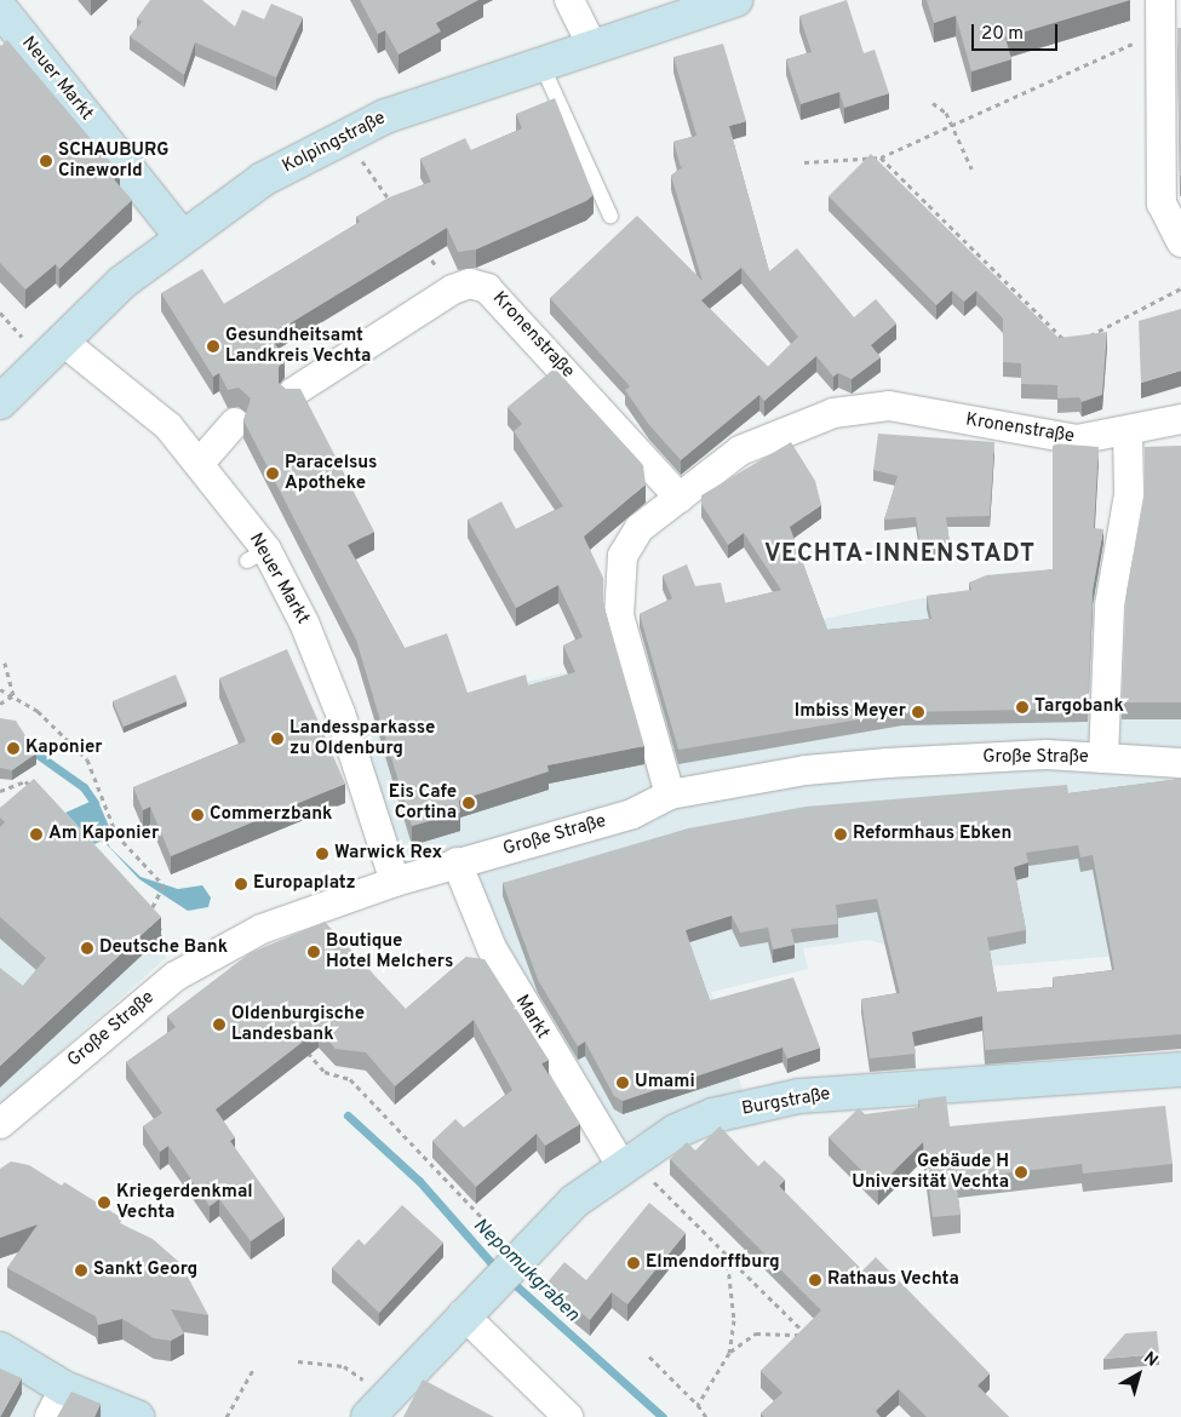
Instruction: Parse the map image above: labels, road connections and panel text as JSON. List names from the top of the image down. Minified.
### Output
{"streets":{"street":["Neuer Markt","Kolpingstraße","Kronenstraße","Große Straße","Markt","Burgstraße"]},"crossings":[["Neuer Markt","Kolpingstraße"],["Neuer Markt","Große Straße"],["Kronenstraße","Große Straße"],["Große Straße","Markt"],["Markt","Burgstraße"]],"districts":["VECHTA-INNENSTADT"],"water":["Nepomukgraben"],"places":["SCHAUBURG Cineworld","Gesundheitsamt Landkreis Vechta","Paracelsus Apotheke","Targobank","Imbiss Meyer","Landessparkasse zu Oldenburg","Kaponier","Eis Cafe Cortina","Commerzbank","Am Kaponier","Reformhaus Ebken","Warwick Rex","Europaplatz","Deutsche Bank","Boutique Hotel Melchers","Oldenburgische Landesbank","Umami","Gebäude H Universität Vechta","Kriegerdenkmal Vechta","Elmendorffburg","Sankt Georg","Rathaus Vechta"],"scale_bar":"20 m","north":"top right"}
